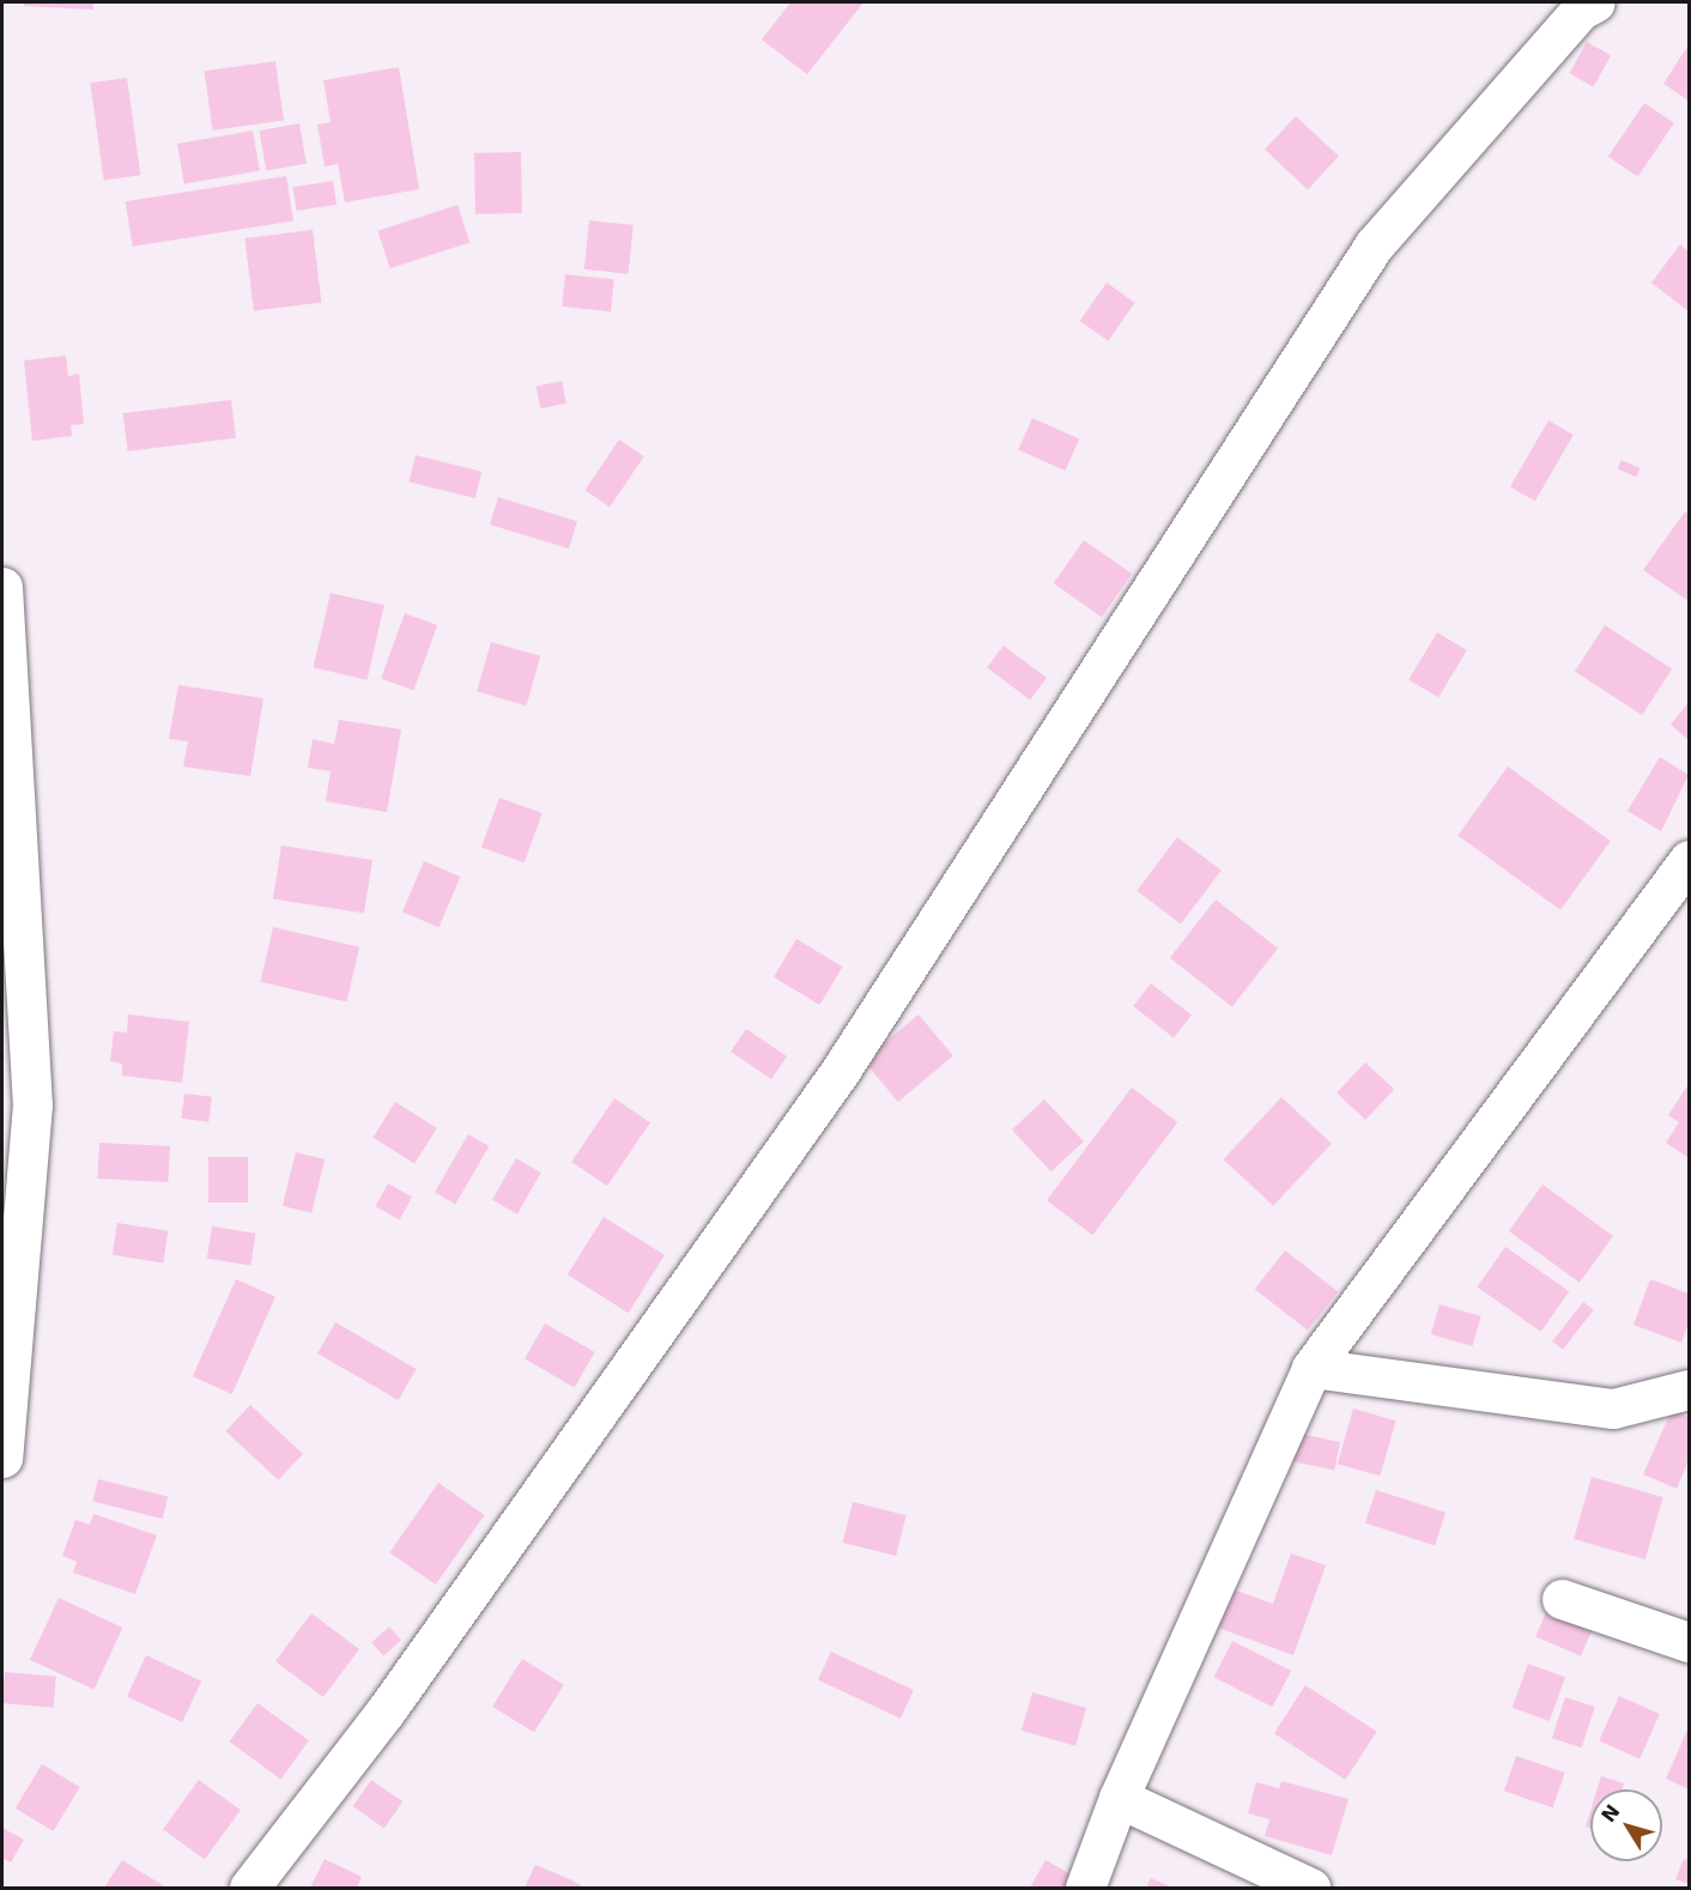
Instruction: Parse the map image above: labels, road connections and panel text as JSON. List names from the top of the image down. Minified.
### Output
{"north":"top left"}
